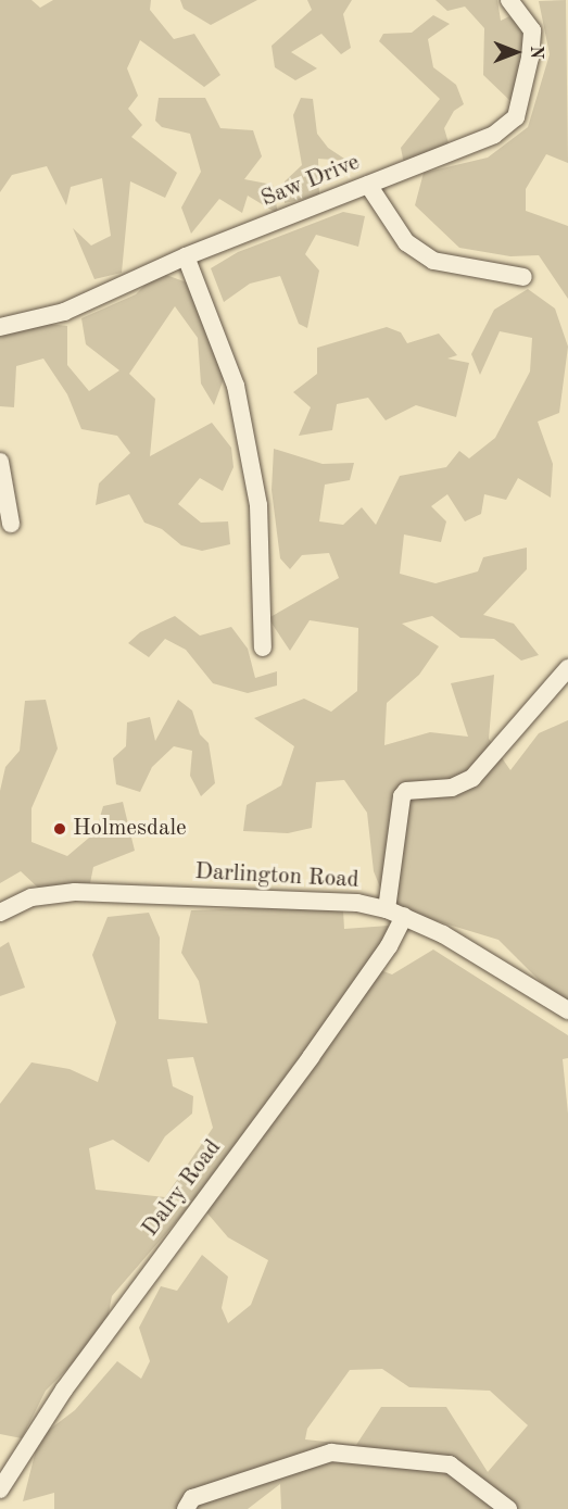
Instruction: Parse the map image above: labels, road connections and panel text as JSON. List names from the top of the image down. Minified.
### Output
{"streets":{"street":["Saw Drive","Darlington Road","Dalry Road"]},"crossings":[["Darlington Road","Dalry Road"]],"places":["Holmesdale"],"north":"right"}
